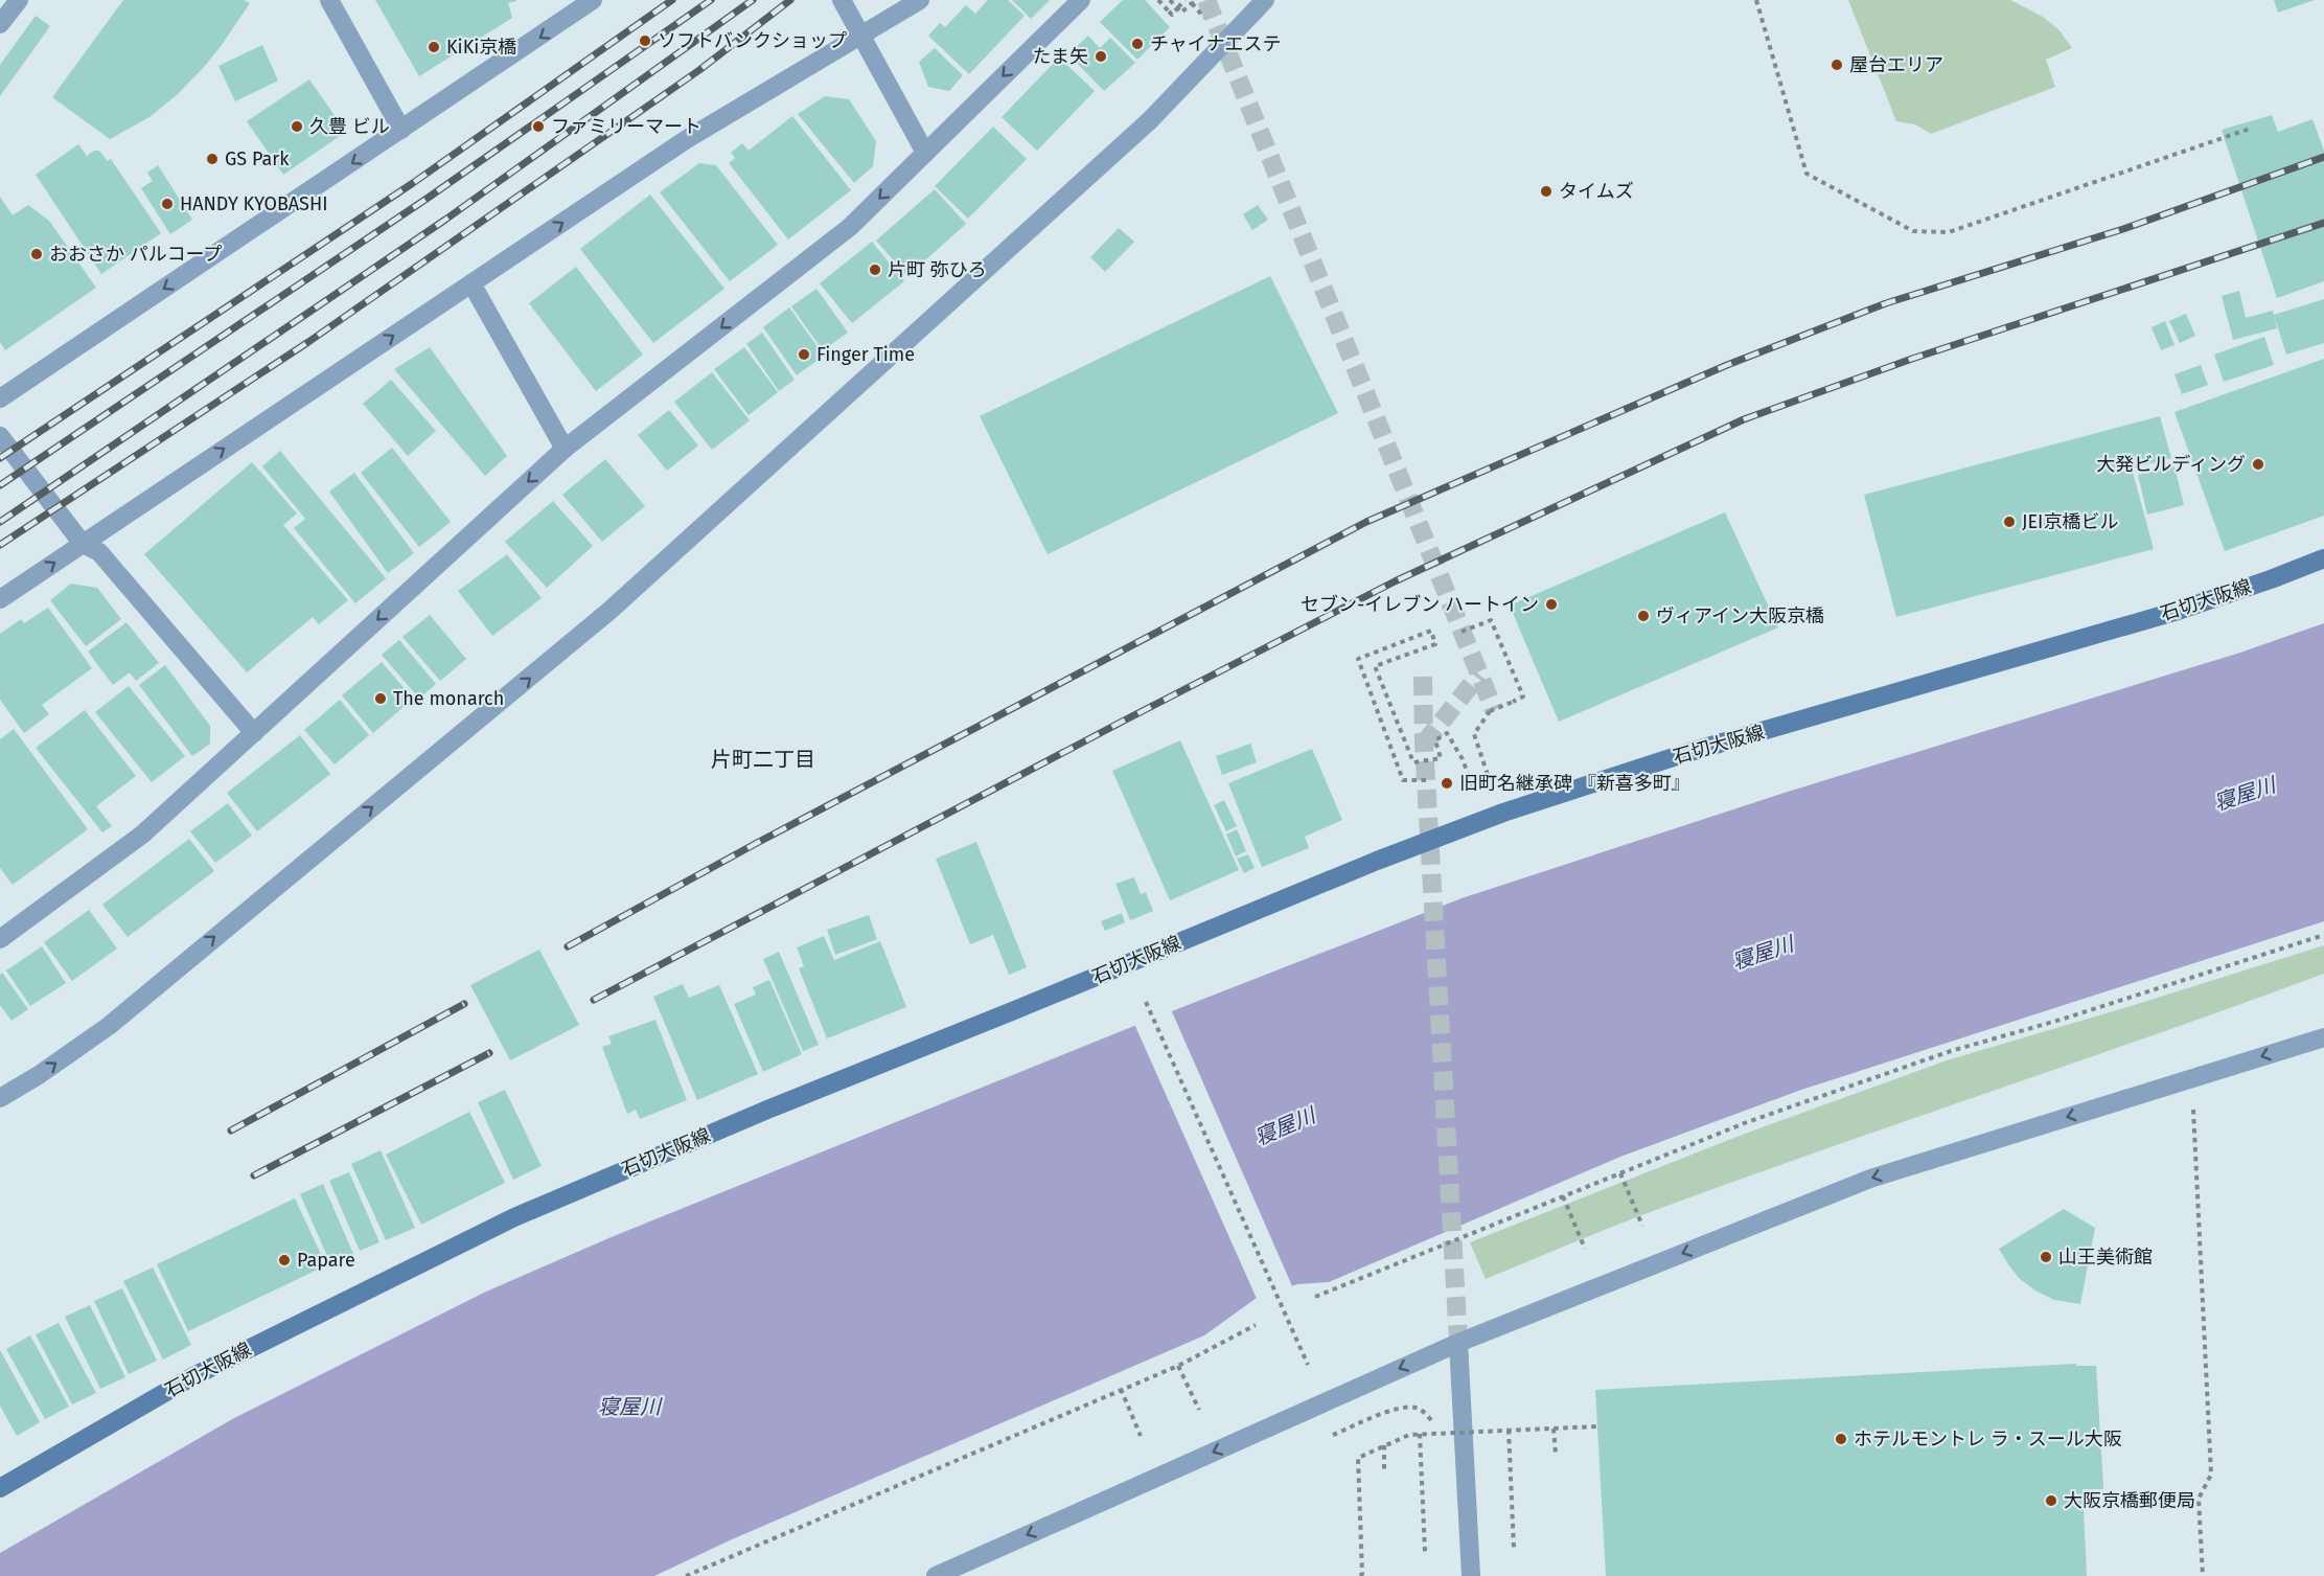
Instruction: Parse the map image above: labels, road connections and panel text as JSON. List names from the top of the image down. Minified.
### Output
{"streets":{"main road":["石切大阪線"]},"districts":["片町二丁目"],"water":["寝屋川"],"places":["ソフトバンクショップ","チャイナエステ","KiKi京橋","たま矢","屋台エリア","久豊 ビル","ファミリーマート","GS Park","タイムズ","HANDY KYOBASHI","おおさか パルコープ","片町 弥ひろ","Finger Time","大発ビルディング","JEI京橋ビル","セブン-イレブン ハートイン","ヴィアイン大阪京橋","The monarch","旧町名継承碑 『新喜多町』","山王美術館","Papare","ホテルモントレ ラ・スール大阪","大阪京橋郵便局"]}
